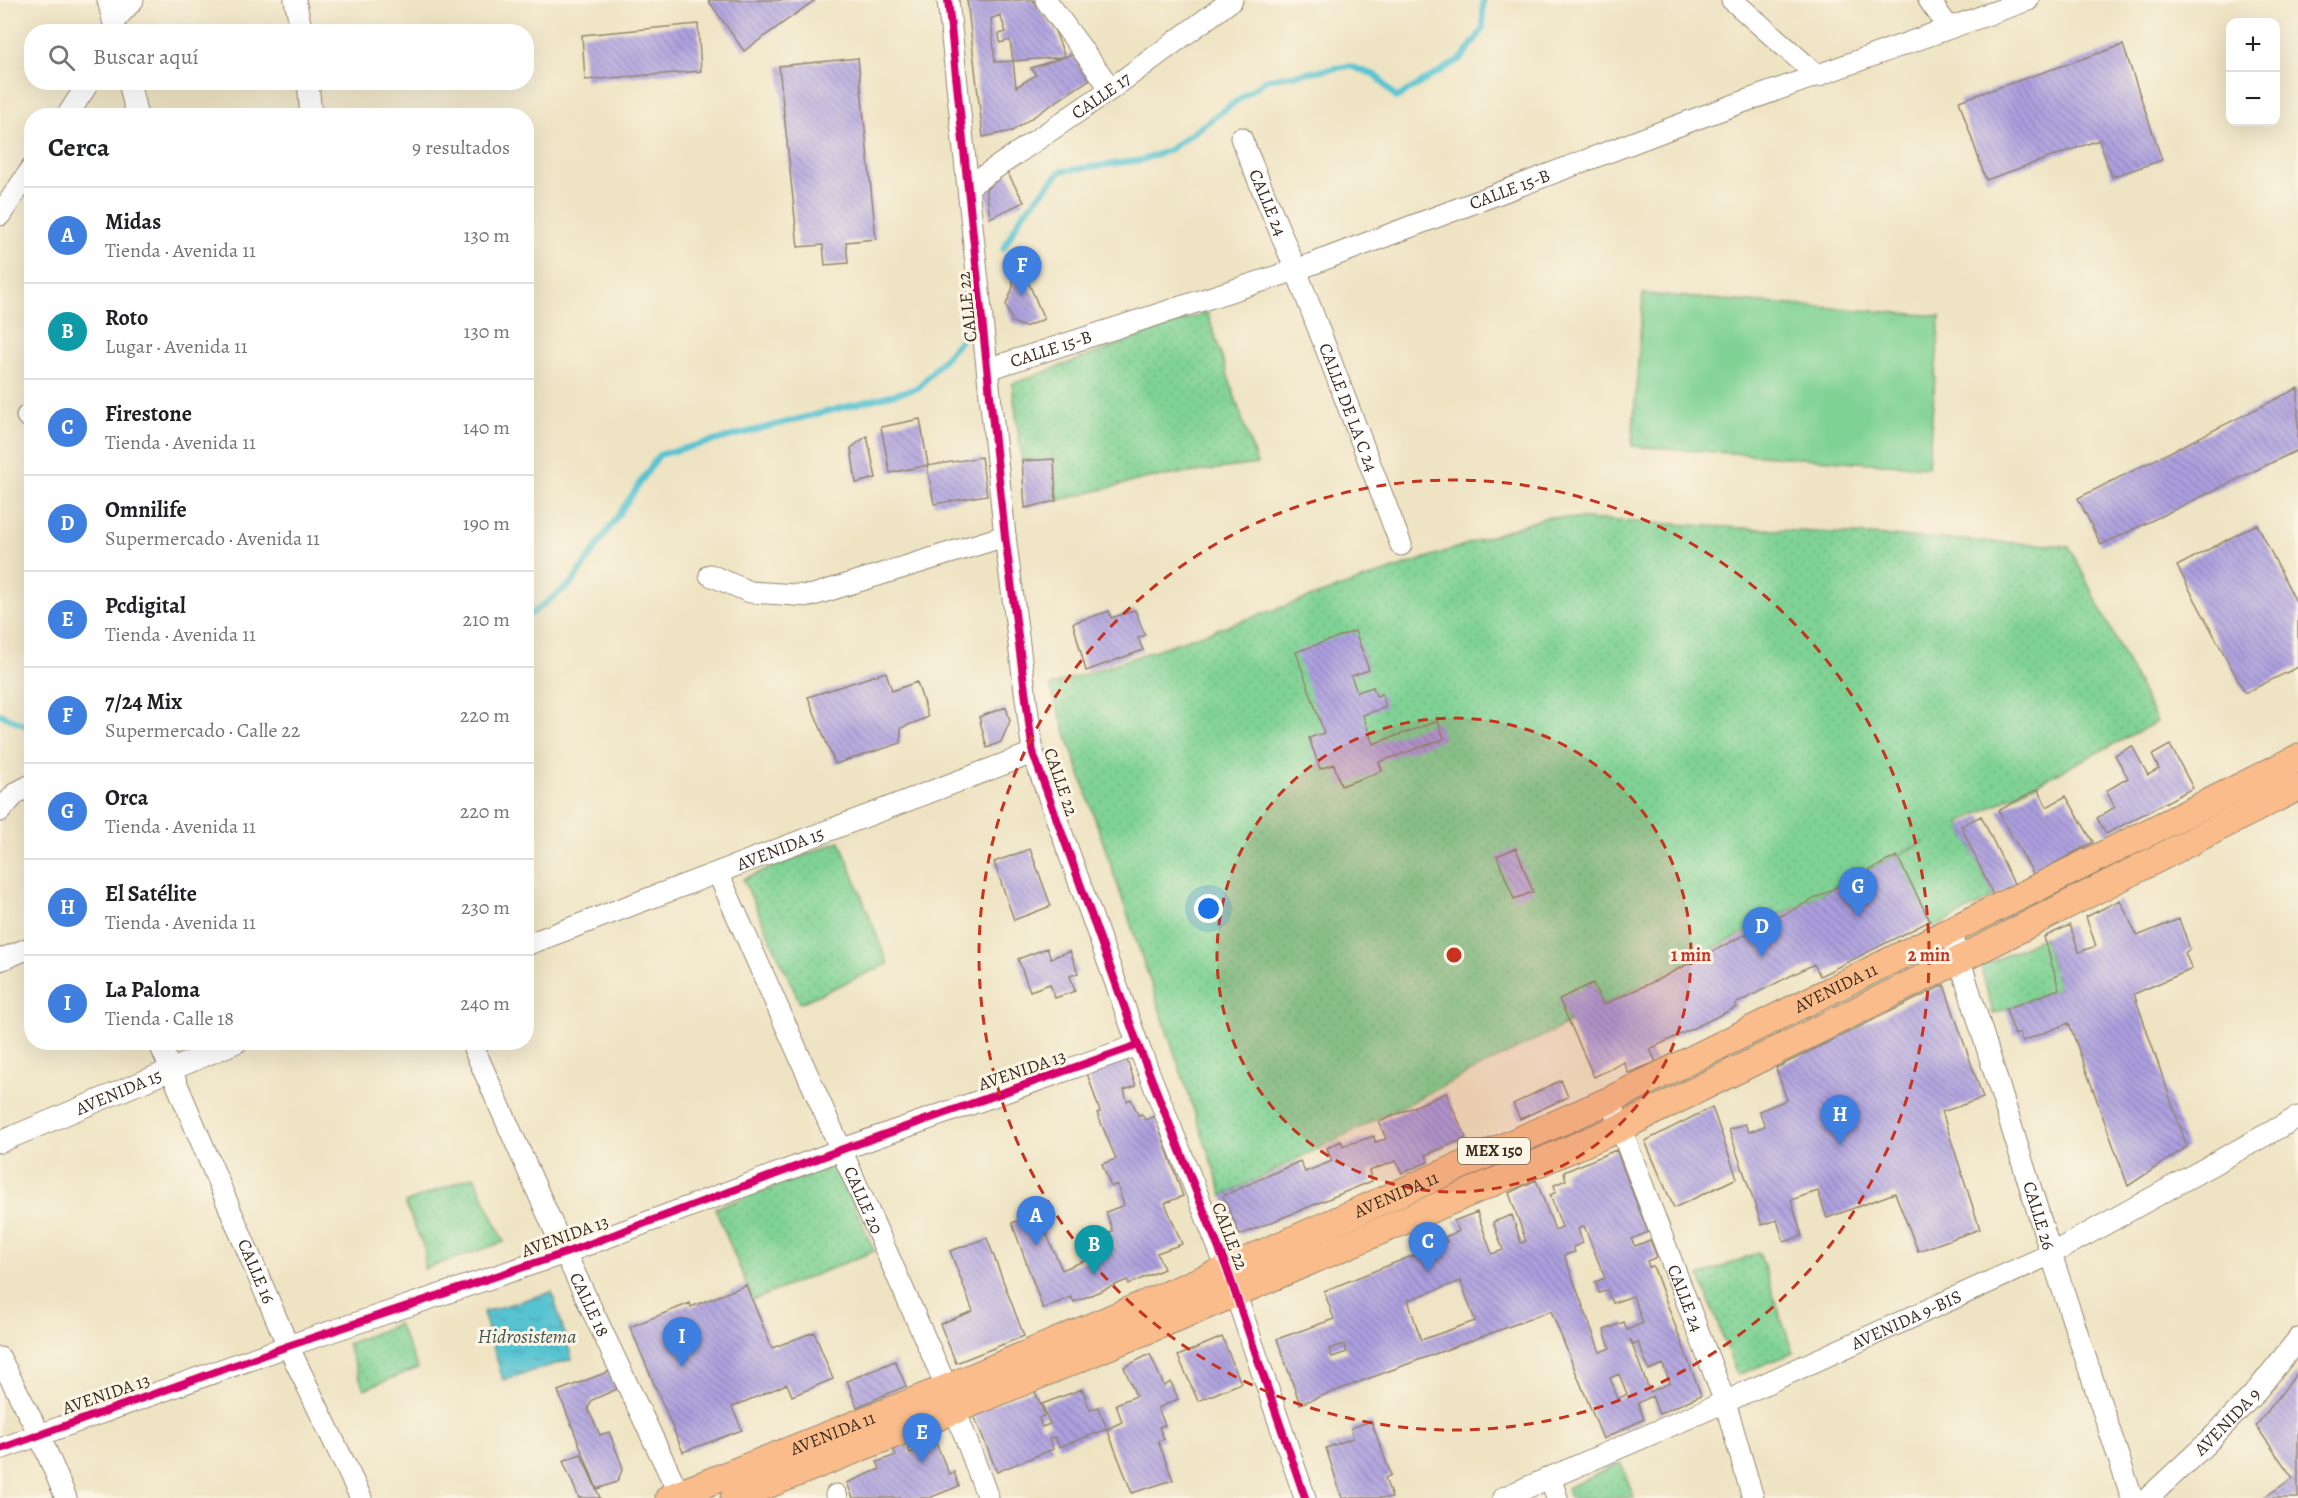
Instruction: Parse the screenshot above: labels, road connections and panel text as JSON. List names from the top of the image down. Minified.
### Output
{"streets":{"main road":["AVENIDA 11","MEX 150"],"street":["CALLE 17","CALLE 15-B","CALLE 24","CALLE 22","CALLE DE LA C 24","AVENIDA 15","AVENIDA 13","CALLE 20","CALLE 26","CALLE 16","CALLE 18","AVENIDA 9-BIS","AVENIDA 9"]},"crossings":[["CALLE 17","CALLE 22"],["CALLE 15-B","CALLE 24"],["CALLE 15-B","CALLE 22"],["CALLE 15-B","CALLE DE LA C 24"],["CALLE 24","CALLE DE LA C 24"],["CALLE 24","AVENIDA 11"],["CALLE 24","AVENIDA 9-BIS"],["CALLE 22","AVENIDA 15"],["CALLE 22","AVENIDA 11"],["CALLE 22","AVENIDA 13"],["AVENIDA 15","CALLE 20"],["AVENIDA 15","CALLE 16"],["AVENIDA 11","CALLE 20"],["AVENIDA 11","CALLE 26"],["AVENIDA 11","CALLE 18"],["AVENIDA 13","CALLE 20"],["AVENIDA 13","CALLE 16"],["AVENIDA 13","CALLE 18"],["CALLE 26","AVENIDA 9-BIS"]],"water":["Hidrosistema"],"page":{"map_buttons":["+","−"],"search":"Buscar aquí","heading":["Cerca","9 resultados"],"list":[{"mark":"A","name":"Midas","note":"Tienda · Avenida 11","value":"130 m"},{"mark":"B","name":"Roto","note":"Lugar · Avenida 11","value":"130 m"},{"mark":"C","name":"Firestone","note":"Tienda · Avenida 11","value":"140 m"},{"mark":"D","name":"Omnilife","note":"Supermercado · Avenida 11","value":"190 m"},{"mark":"E","name":"Pcdigital","note":"Tienda · Avenida 11","value":"210 m"},{"mark":"F","name":"7/24 Mix","note":"Supermercado · Calle 22","value":"220 m"},{"mark":"G","name":"Orca","note":"Tienda · Avenida 11","value":"220 m"},{"mark":"H","name":"El Satélite","note":"Tienda · Avenida 11","value":"230 m"},{"mark":"I","name":"La Paloma","note":"Tienda · Calle 18","value":"240 m"}],"pins":["F","G","D","H","A","C","B","I","E"]},"rings":["1 min","2 min"]}
